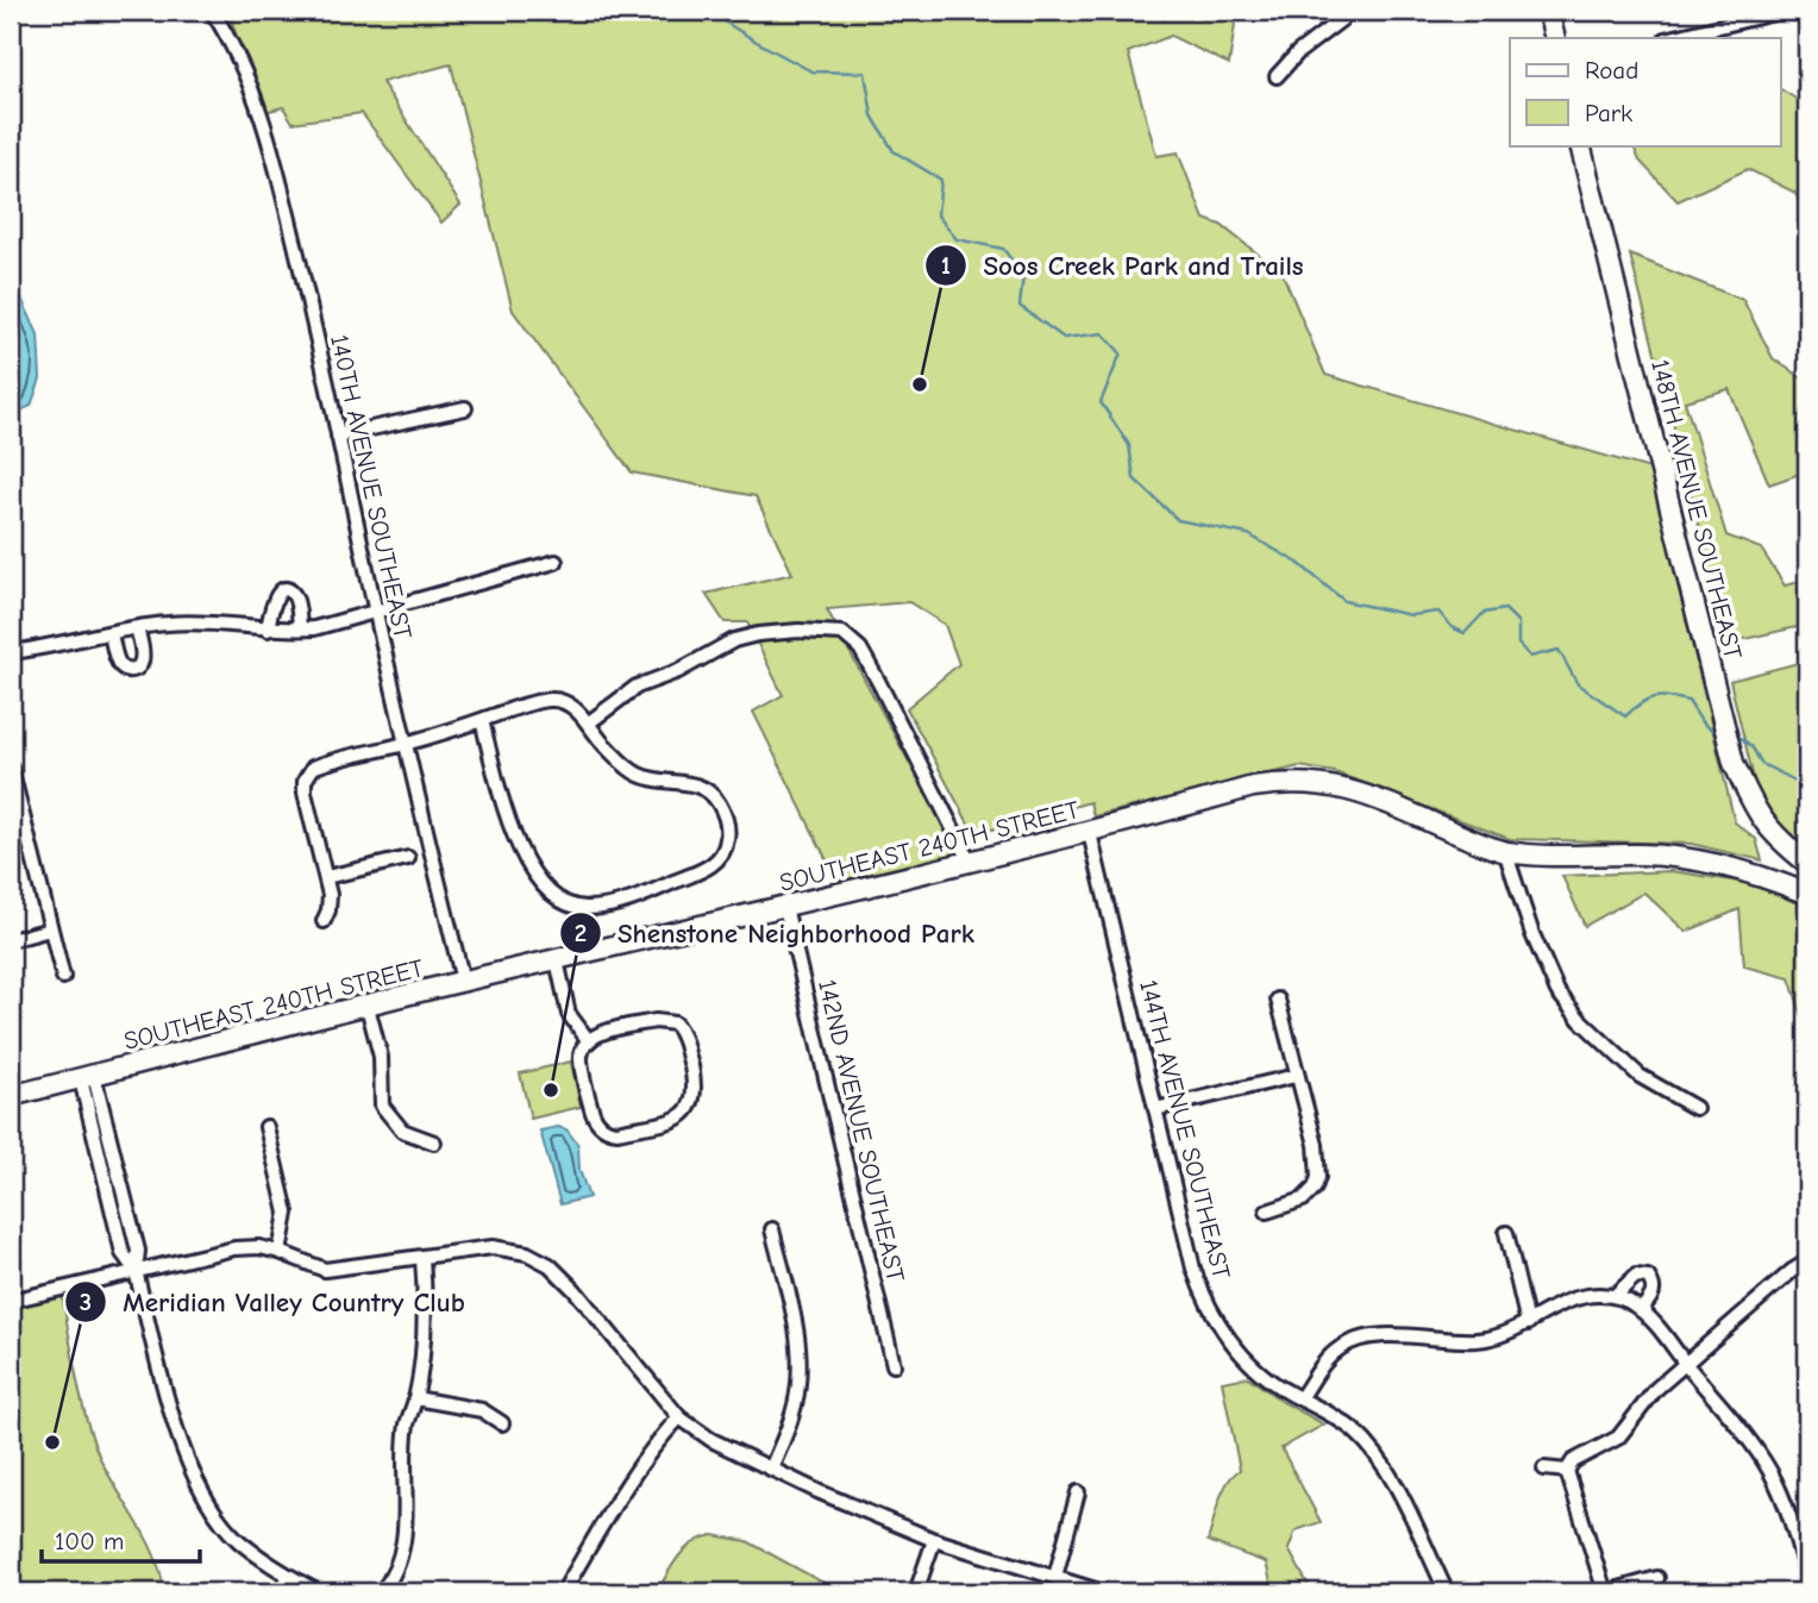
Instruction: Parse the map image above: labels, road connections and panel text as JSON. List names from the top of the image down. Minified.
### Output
{"streets":{"main road":["148TH AVENUE SOUTHEAST","SOUTHEAST 240TH STREET"],"street":["140TH AVENUE SOUTHEAST","144TH AVENUE SOUTHEAST","142ND AVENUE SOUTHEAST"]},"crossings":[["140TH AVENUE SOUTHEAST","SOUTHEAST 240TH STREET"],["SOUTHEAST 240TH STREET","144TH AVENUE SOUTHEAST"],["SOUTHEAST 240TH STREET","142ND AVENUE SOUTHEAST"]],"places":["Soos Creek Park and Trails","Shenstone Neighborhood Park","Meridian Valley Country Club"],"legend":["Road","Park"],"scale_bar":"100 m"}
